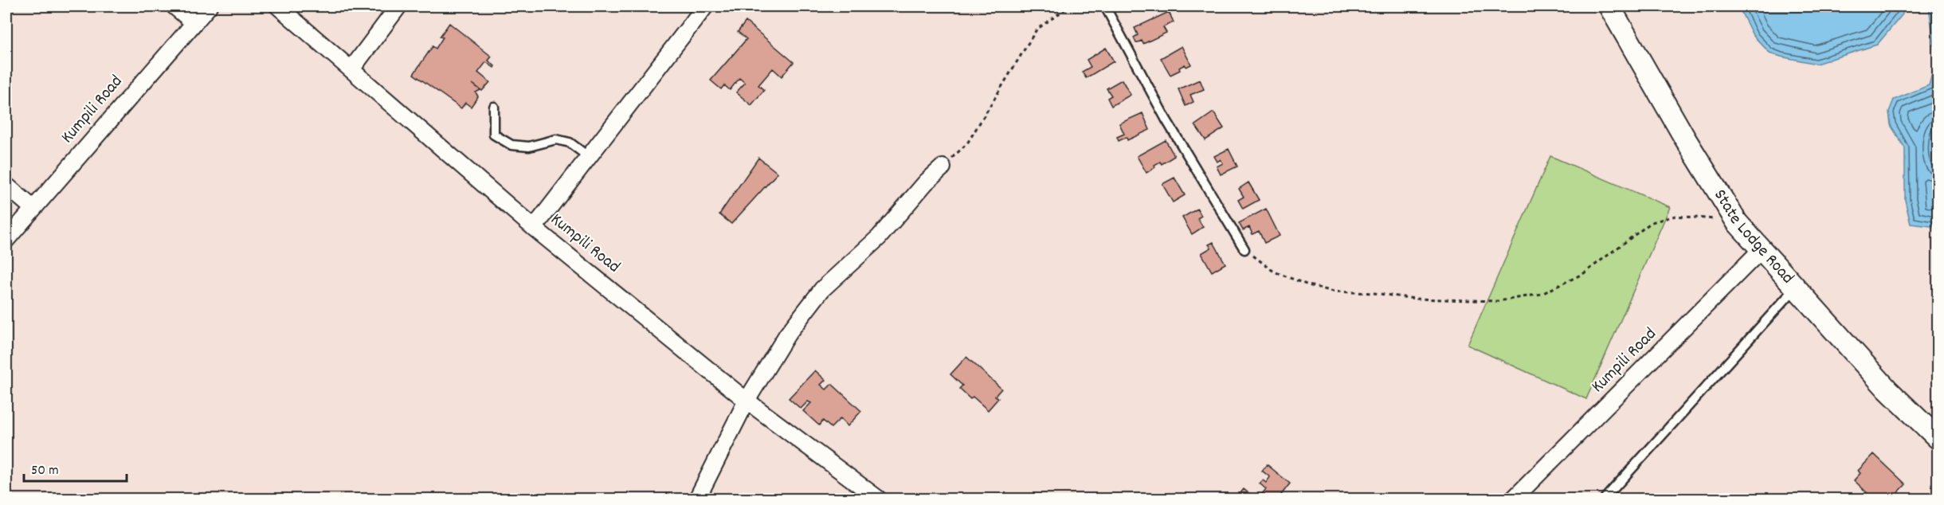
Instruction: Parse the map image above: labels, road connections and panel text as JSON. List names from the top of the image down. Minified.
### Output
{"streets":{"street":["Kumpili Road","State Lodge Road"]},"crossings":[["Kumpili Road","State Lodge Road"]],"scale_bar":"50 m"}
